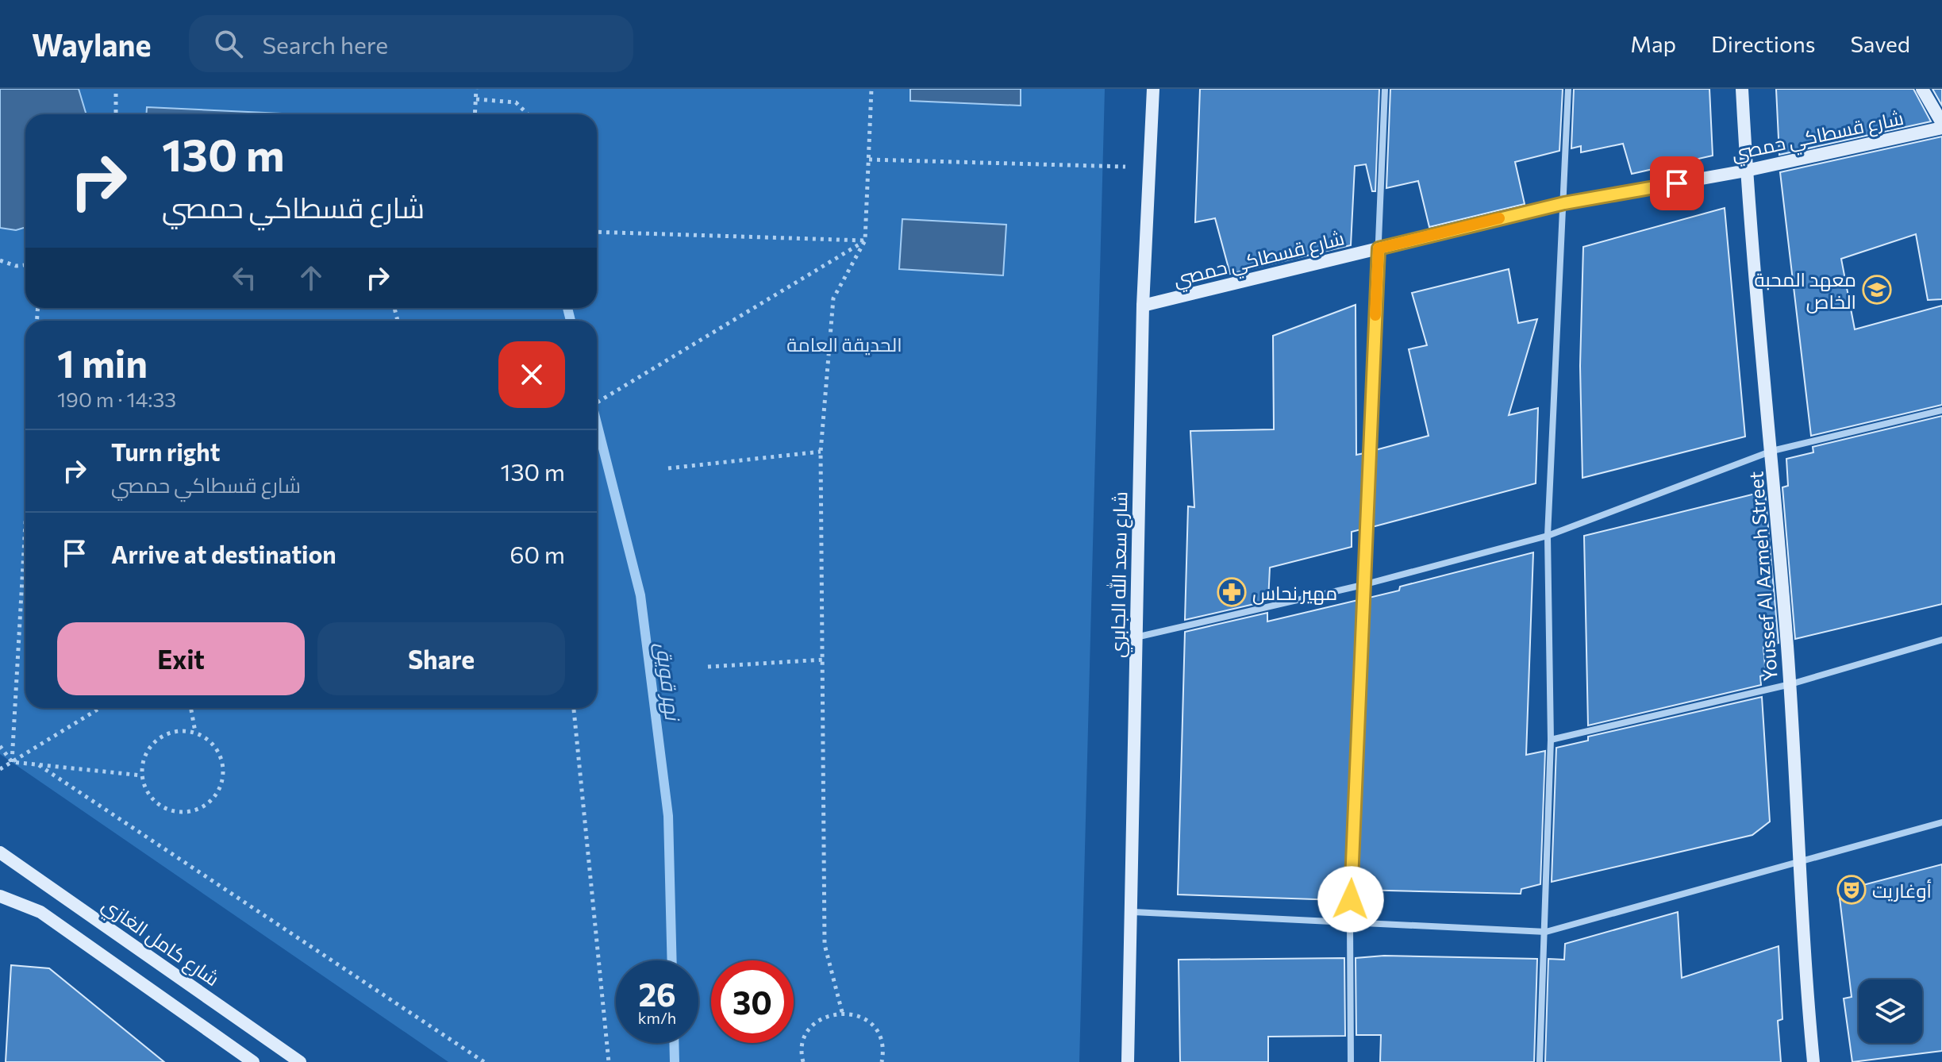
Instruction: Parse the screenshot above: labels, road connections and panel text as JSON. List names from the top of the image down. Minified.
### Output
{"streets":{"main road":["شارع قسطاكي حمصي","شارع سعد الله الجابري","Youssef Al Azmeh Street","شارع كامل الغازي"]},"crossings":[["شارع قسطاكي حمصي","شارع سعد الله الجابري"],["شارع قسطاكي حمصي","Youssef Al Azmeh Street"]],"water":["نهر قويق"],"parks":["الحديقة العامة"],"places":{"school or university":["معهد المحبة الخاص"],"pharmacy":["مهير نحاس"],"theatre":["أوغاريت"]},"page":{"header":"Waylane","search":"Search here","nav":["Map","Directions","Saved"],"turn":["130 m","شارع قسطاكي حمصي"],"heading":["1 min","190 m · 14:33"],"list":[{"name":"Turn right","note":"شارع قسطاكي حمصي","value":"130 m"},{"name":"Arrive at destination","value":"60 m"}],"buttons":["Exit","Share"],"speed":"26 km/h","limit":"30"}}
